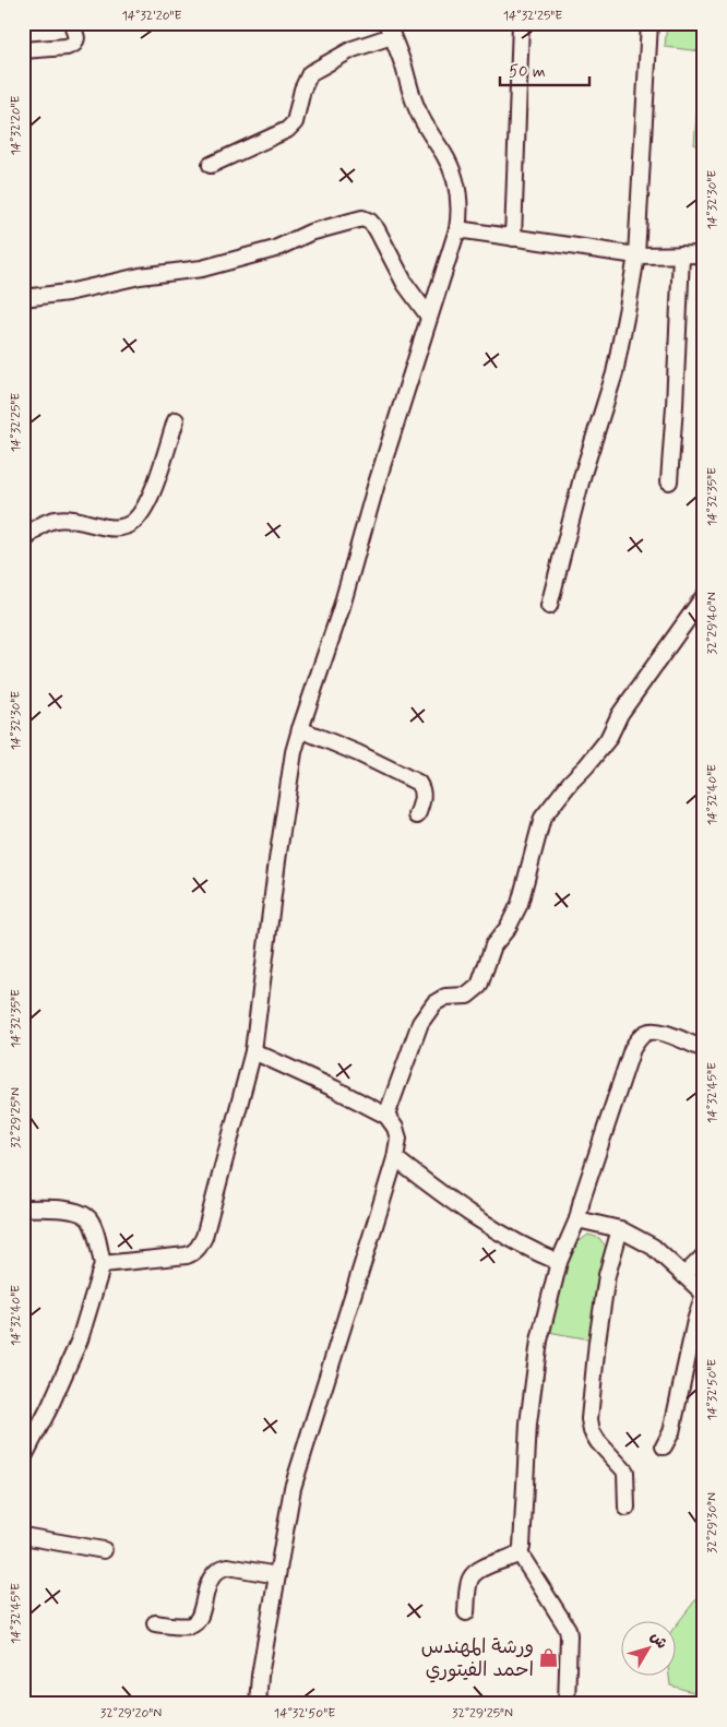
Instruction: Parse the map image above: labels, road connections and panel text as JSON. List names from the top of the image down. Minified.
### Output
{"places":{"shop":["ورشة المهندس احمد الفيتوري"]},"scale_bar":"50 m","north":"top right","coordinates":["14°32'20\"E","14°32'25\"E","14°32'30\"E","14°32'35\"E","32°29'40\"N","14°32'40\"E","14°32'45\"E","32°29'25\"N","14°32'50\"E","32°29'30\"N","32°29'20\"N"]}
